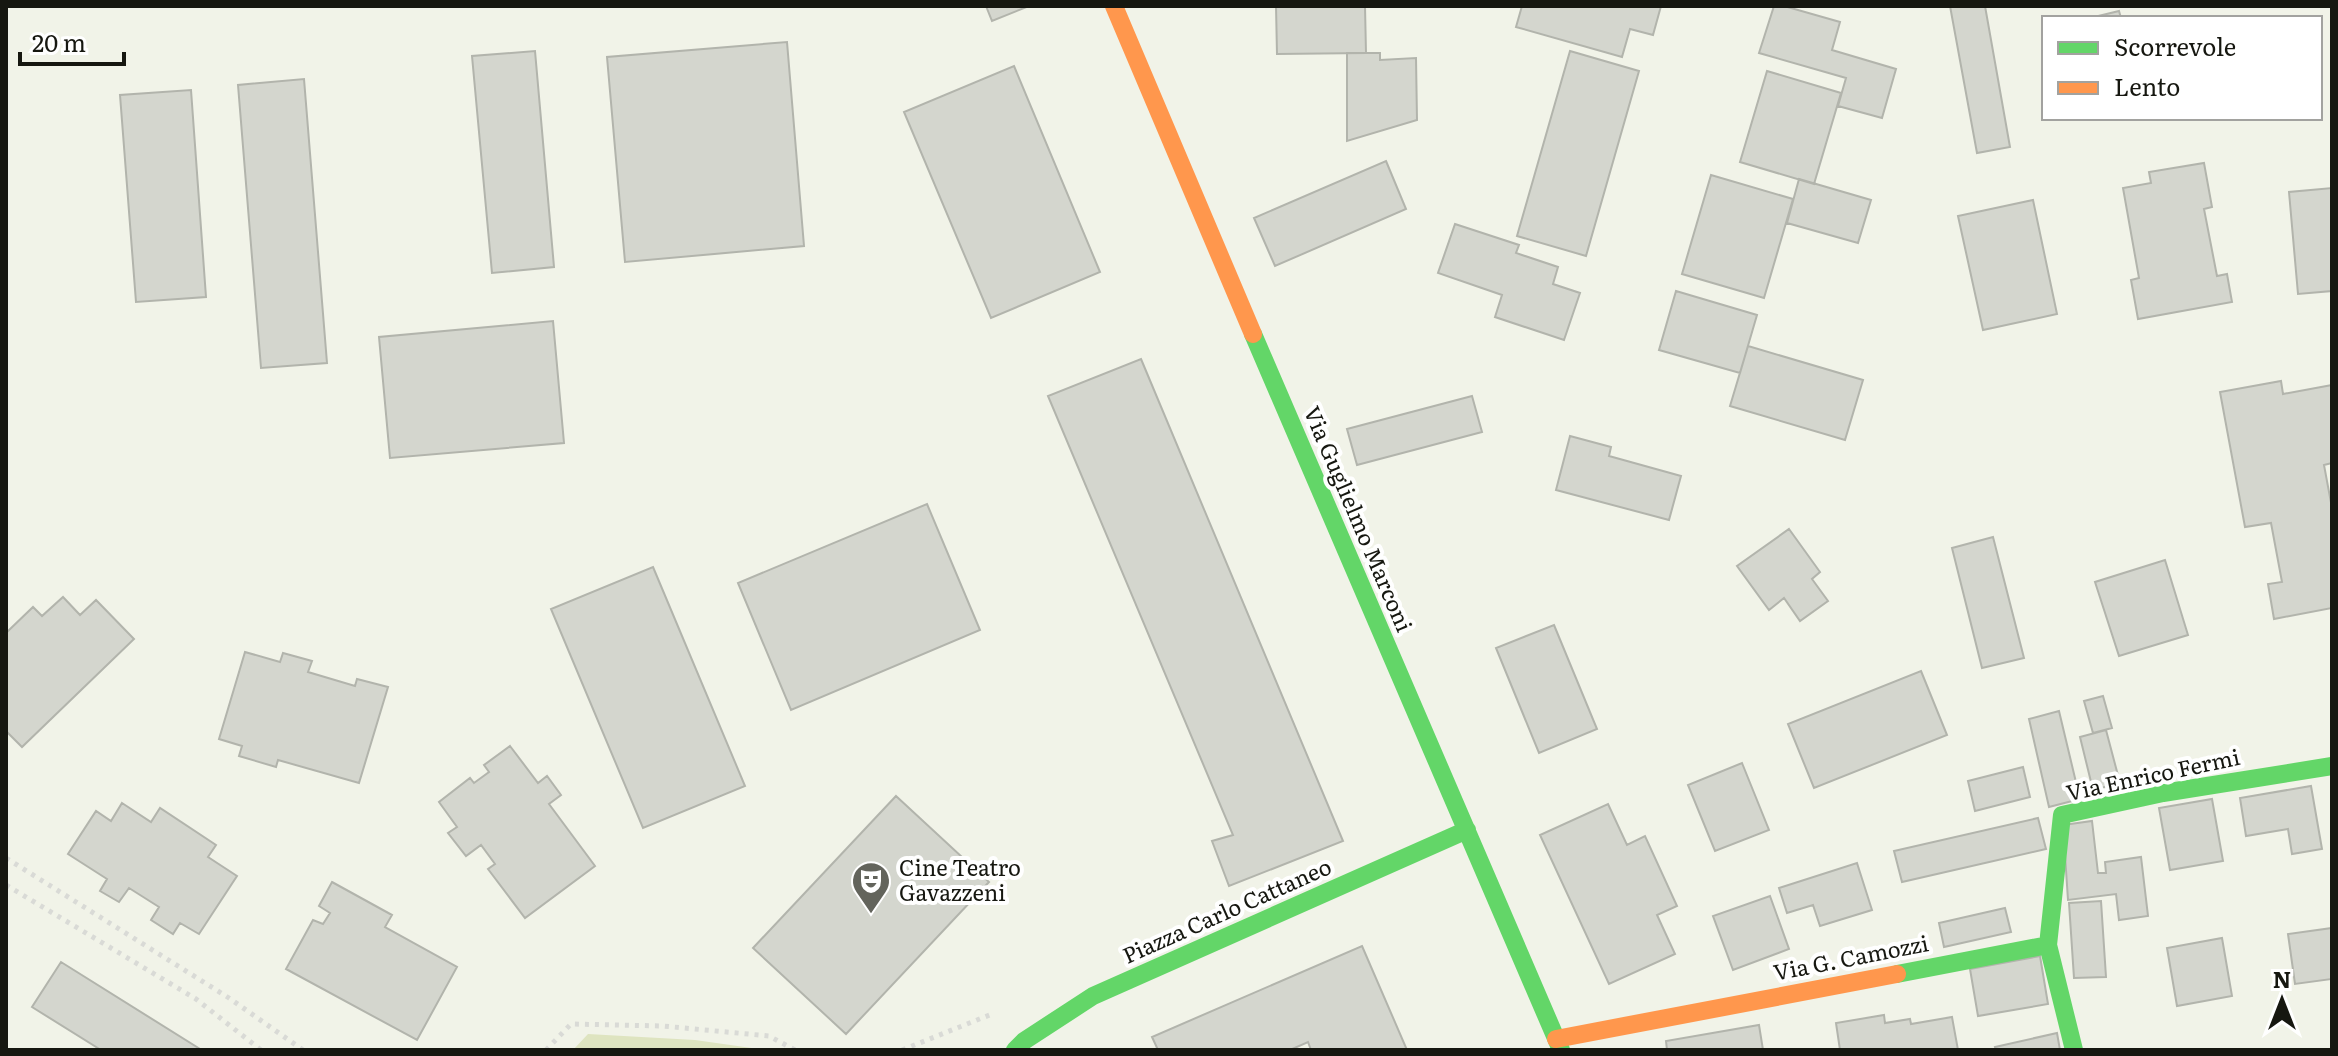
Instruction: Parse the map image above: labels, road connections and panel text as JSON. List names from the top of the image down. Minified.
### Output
{"streets":{"street":["Via Guglielmo Marconi","Via Enrico Fermi","Piazza Carlo Cattaneo","Via G. Camozzi"]},"crossings":[["Via Guglielmo Marconi","Piazza Carlo Cattaneo"],["Via Guglielmo Marconi","Via G. Camozzi"],["Via Enrico Fermi","Via G. Camozzi"]],"places":{"theatre":["Cine Teatro Gavazzeni"]},"legend":["Scorrevole","Lento"],"scale_bar":"20 m","north":"top"}
